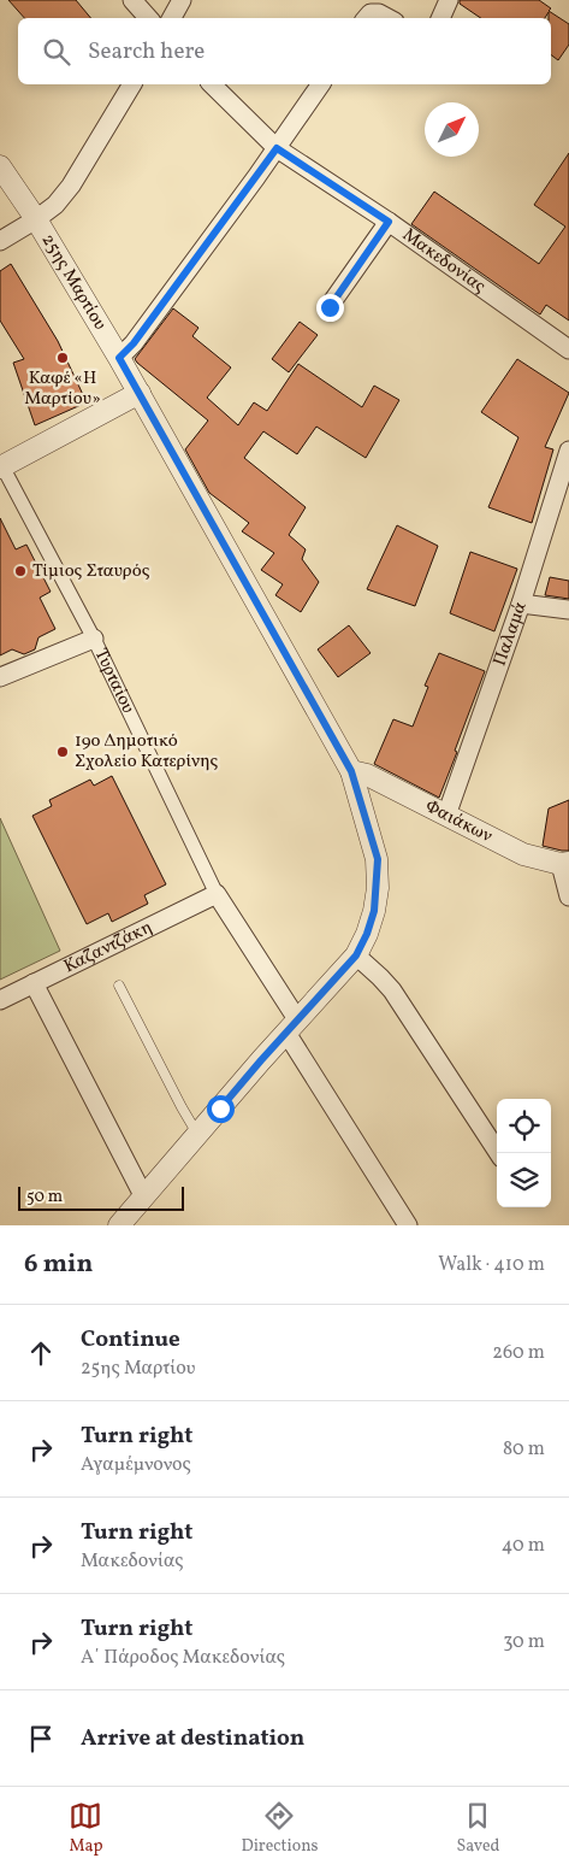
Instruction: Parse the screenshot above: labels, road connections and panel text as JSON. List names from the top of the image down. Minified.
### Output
{"streets":{"street":["Μακεδονίας","25ης Μαρτίου","Παλαμά","Τυρταίου","Φαιάκων","Καζαντζάκη"]},"crossings":[["25ης Μαρτίου","Τυρταίου"],["25ης Μαρτίου","Φαιάκων"],["Παλαμά","Φαιάκων"],["Τυρταίου","Καζαντζάκη"]],"places":["Καφέ «Η Μαρτίου»","Τίμιος Σταυρός","19ο Δημοτικό Σχολείο Κατερίνης"],"scale_bar":"50 m","north":"top right","page":{"search":"Search here","scale":"50 m","heading":["6 min","Walk · 410 m"],"list":[["Continue","25ης Μαρτίου","260 m"],["Turn right","Αγαμέμνονος","80 m"],["Turn right","Μακεδονίας","40 m"],["Turn right","Α΄ Πάροδος Μακεδονίας","30 m"],"Arrive at destination"],"nav":["Map","Directions","Saved"]}}
